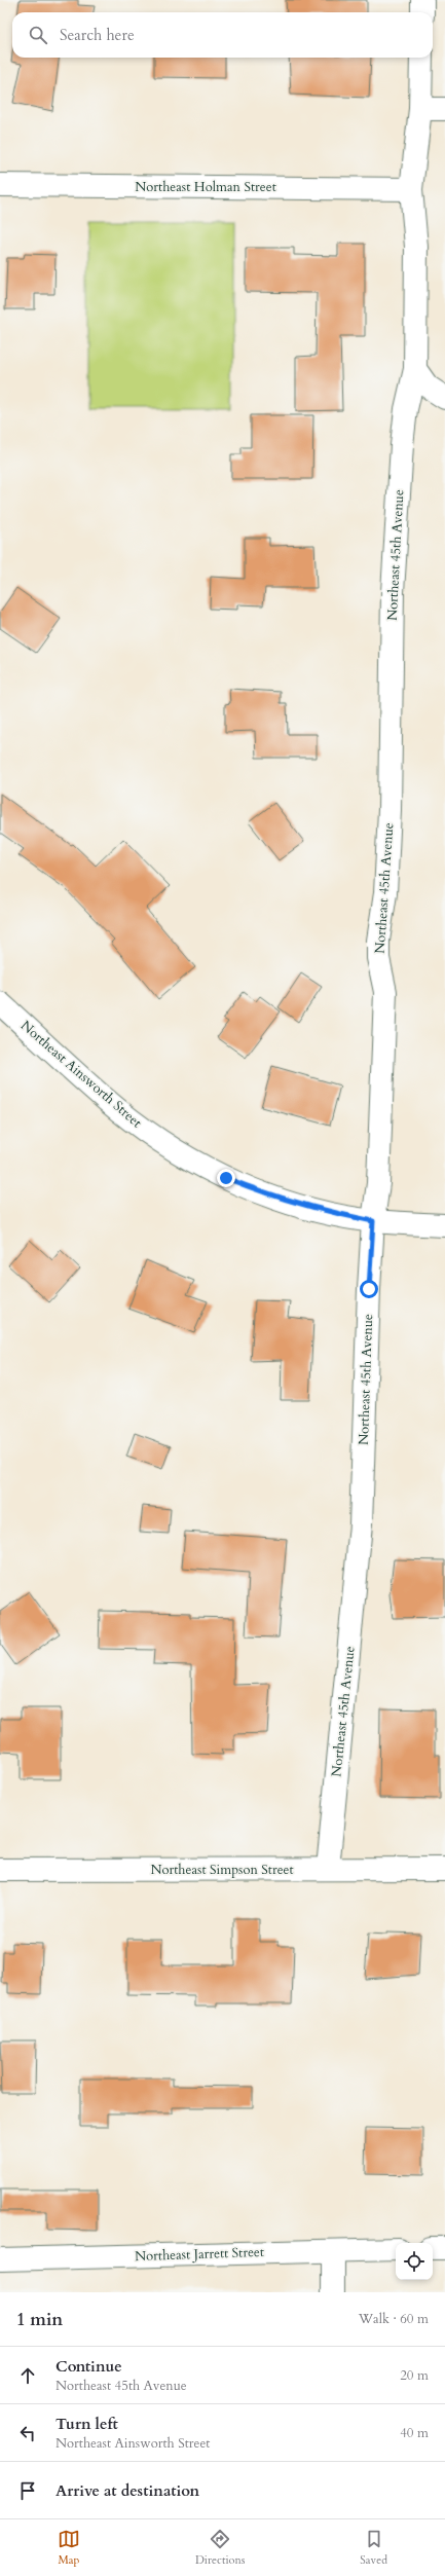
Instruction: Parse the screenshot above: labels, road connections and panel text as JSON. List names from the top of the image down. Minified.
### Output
{"streets":{"street":["Northeast Holman Street","Northeast 45th Avenue","Northeast Ainsworth Street","Northeast Simpson Street","Northeast Jarrett Street"]},"crossings":[["Northeast Holman Street","Northeast 45th Avenue"],["Northeast 45th Avenue","Northeast Ainsworth Street"],["Northeast 45th Avenue","Northeast Simpson Street"]],"page":{"search":"Search here","heading":["1 min","Walk · 60 m"],"list":[["Continue","Northeast 45th Avenue","20 m"],["Turn left","Northeast Ainsworth Street","40 m"],"Arrive at destination"],"nav":["Map","Directions","Saved"]}}
